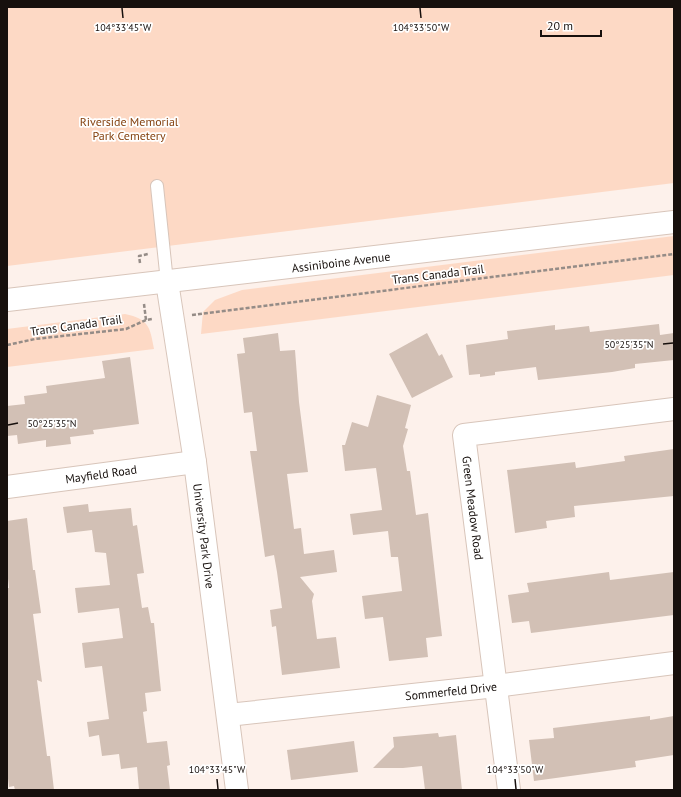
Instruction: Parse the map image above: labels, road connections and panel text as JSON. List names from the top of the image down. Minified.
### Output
{"streets":{"street":["Assiniboine Avenue","Mayfield Road","Green Meadow Road","University Park Drive","Sommerfeld Drive"],"path":["Trans Canada Trail"]},"crossings":[["Assiniboine Avenue","University Park Drive"],["Mayfield Road","University Park Drive"],["Green Meadow Road","Sommerfeld Drive"],["University Park Drive","Sommerfeld Drive"]],"parks":["Riverside Memorial Park Cemetery"],"scale_bar":"20 m","coordinates":["104°33'45\"W","104°33'50\"W","50°25'35\"N"]}
